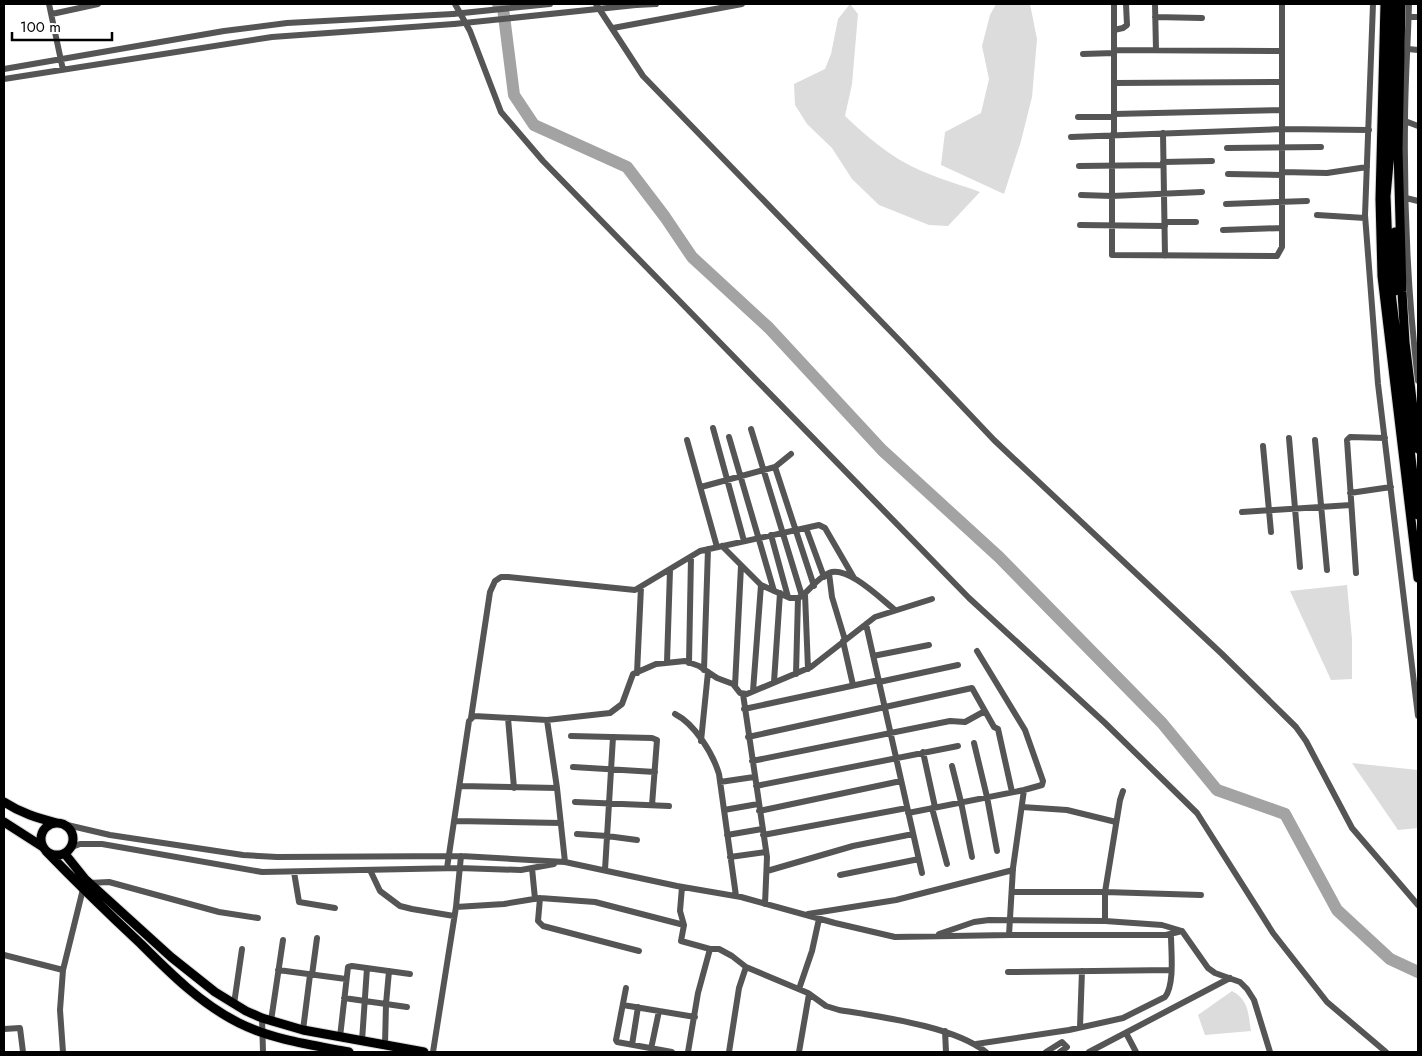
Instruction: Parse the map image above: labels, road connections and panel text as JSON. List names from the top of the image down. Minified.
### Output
{"scale_bar":"100 m"}
